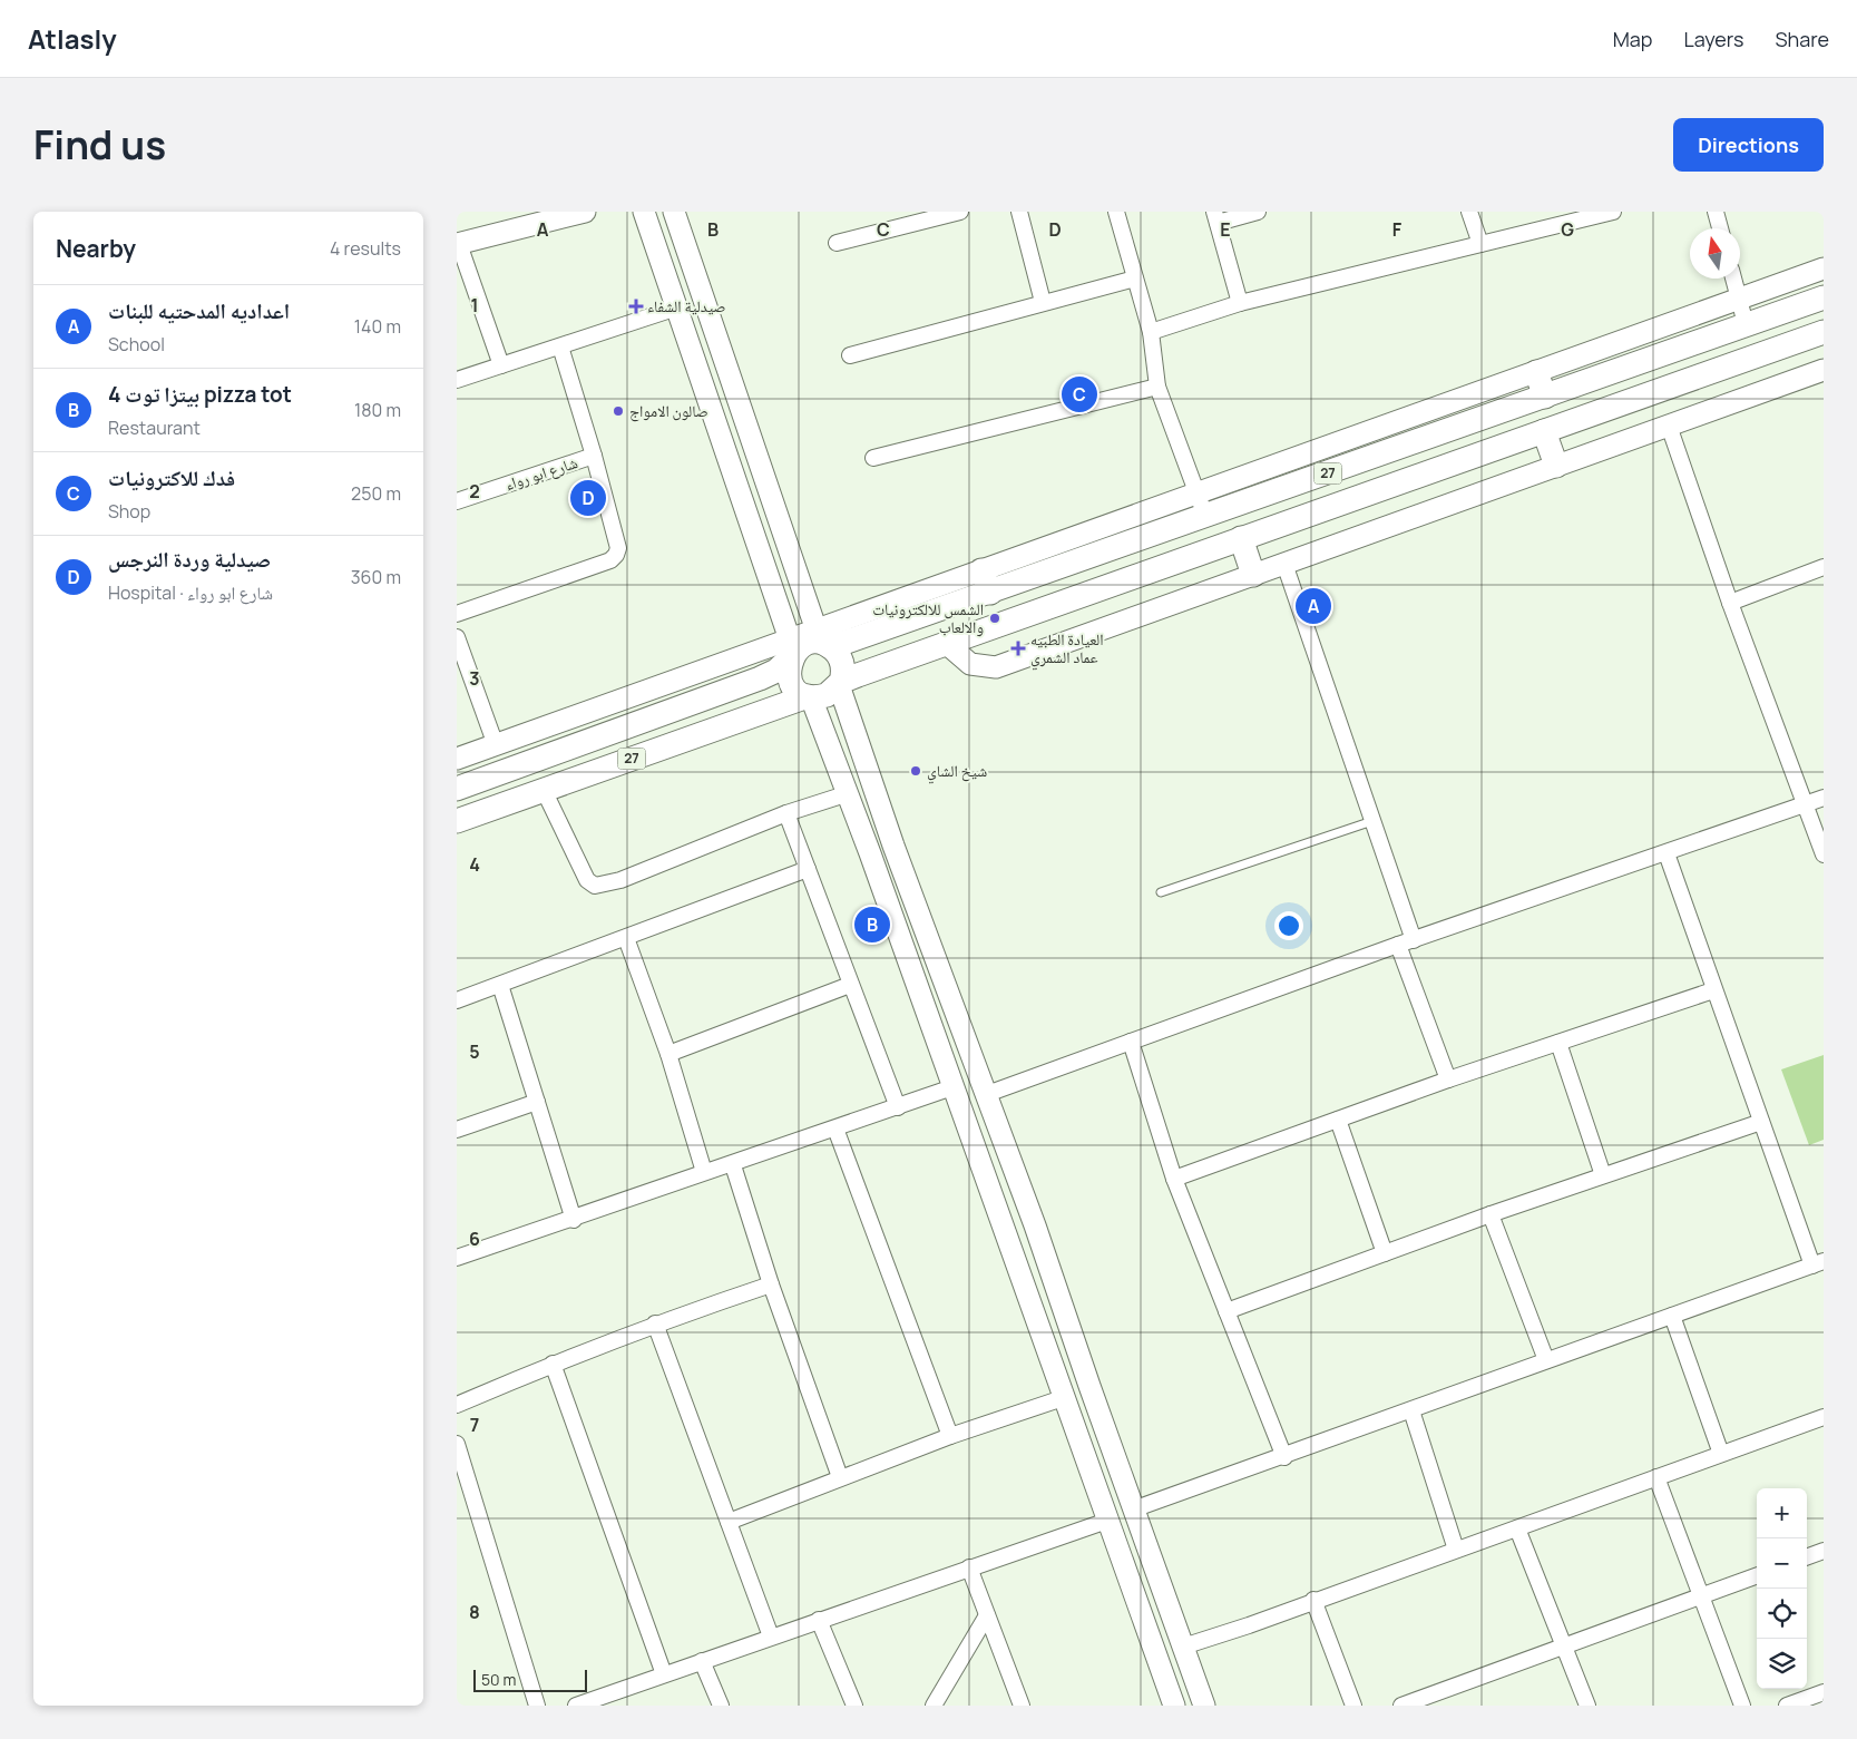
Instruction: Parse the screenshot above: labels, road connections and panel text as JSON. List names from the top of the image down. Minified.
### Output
{"streets":{"main road":["27"],"street":["شارع ابو رواء"]},"places":{"health":["صيدلية الشفاء","العيادة الطبيه عماد الشمري"],"other":["صالون الامواج","الشمس للالكترونيات والالعاب","شيخ الشاي"]},"scale_bar":"50 m","north":"top","page":{"header":"Atlasly","nav":["Map","Layers","Share"],"title":"Find us","buttons":"Directions","heading":["Nearby","4 results"],"list":[{"mark":"A","name":"اعداديه المدحتيه للبنات","note":"School","value":"140 m"},{"mark":"B","name":"بيتزا توت 4 pizza tot","note":"Restaurant","value":"180 m"},{"mark":"C","name":"فدك للاكترونيات","note":"Shop","value":"250 m"},{"mark":"D","name":"صيدلية وردة النرجس","note":"Hospital · شارع ابو رواء","value":"360 m"}],"pins":["C","D","A","B"],"map_buttons":["+","−"],"scale":"50 m"},"grid":{"columns":["A","B","C","D","E","F","G"],"rows":["1","2","3","4","5","6","7","8"]}}
